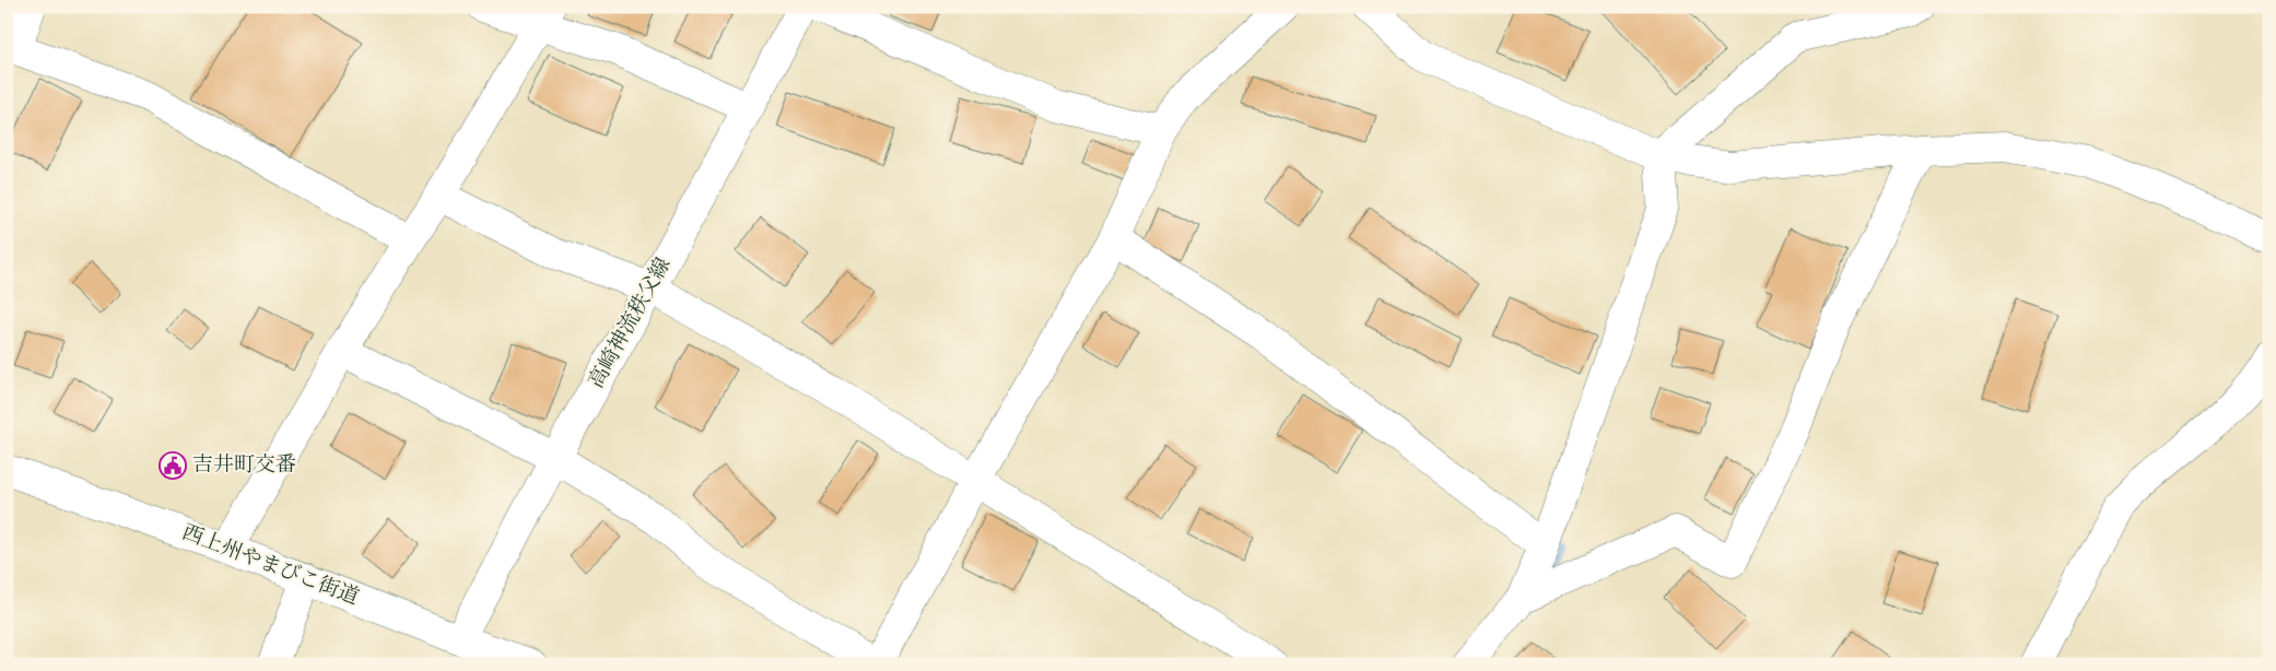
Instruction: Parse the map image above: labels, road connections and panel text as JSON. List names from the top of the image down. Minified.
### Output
{"streets":{"main road":["高崎神流秩父線","西上州やまびこ街道"]},"crossings":[["高崎神流秩父線","西上州やまびこ街道"]],"places":{"public building":["吉井町交番"]}}
